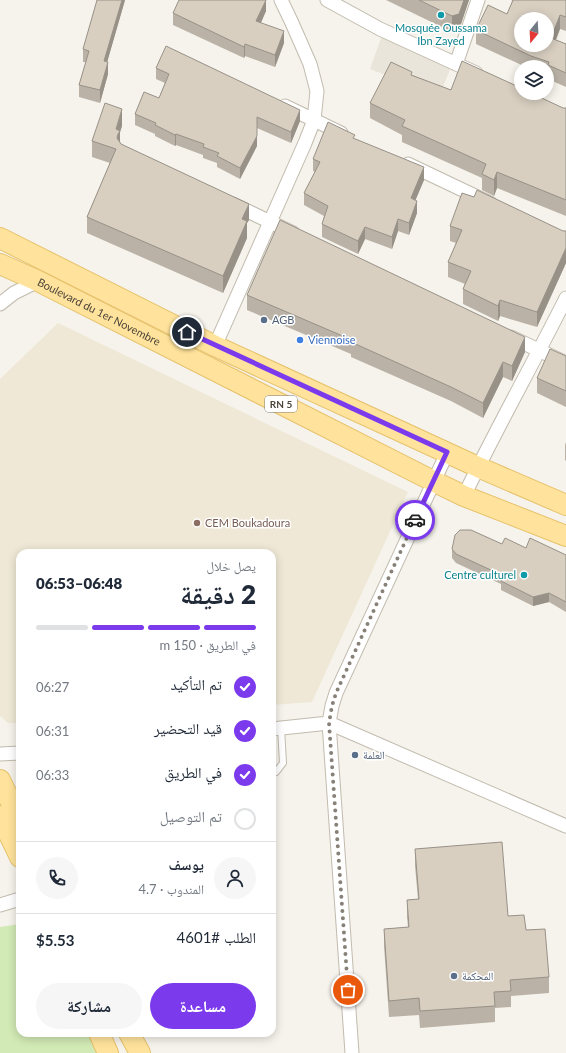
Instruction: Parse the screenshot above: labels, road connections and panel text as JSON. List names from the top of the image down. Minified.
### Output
{"streets":{"main road":["Boulevard du 1er Novembre","RN 5"]},"places":["Mosquée Oussama Ibn Zayed","AGB","Viennoise","CEM Boukadoura","Centre culturel","العلمة","المحكمة"],"north":"bottom","page":{"heading":["2 دقيقة","يصل خلال","06:48–06:53"],"panel":["يوسف","المندوب · 4.7","الطلب #4601","$5.53"],"bar":"في الطريق · 150 m","list":[["تم التأكيد","06:27"],["قيد التحضير","06:31"],["في الطريق","06:33"],"تم التوصيل"],"buttons":["مساعدة","مشاركة"]}}
